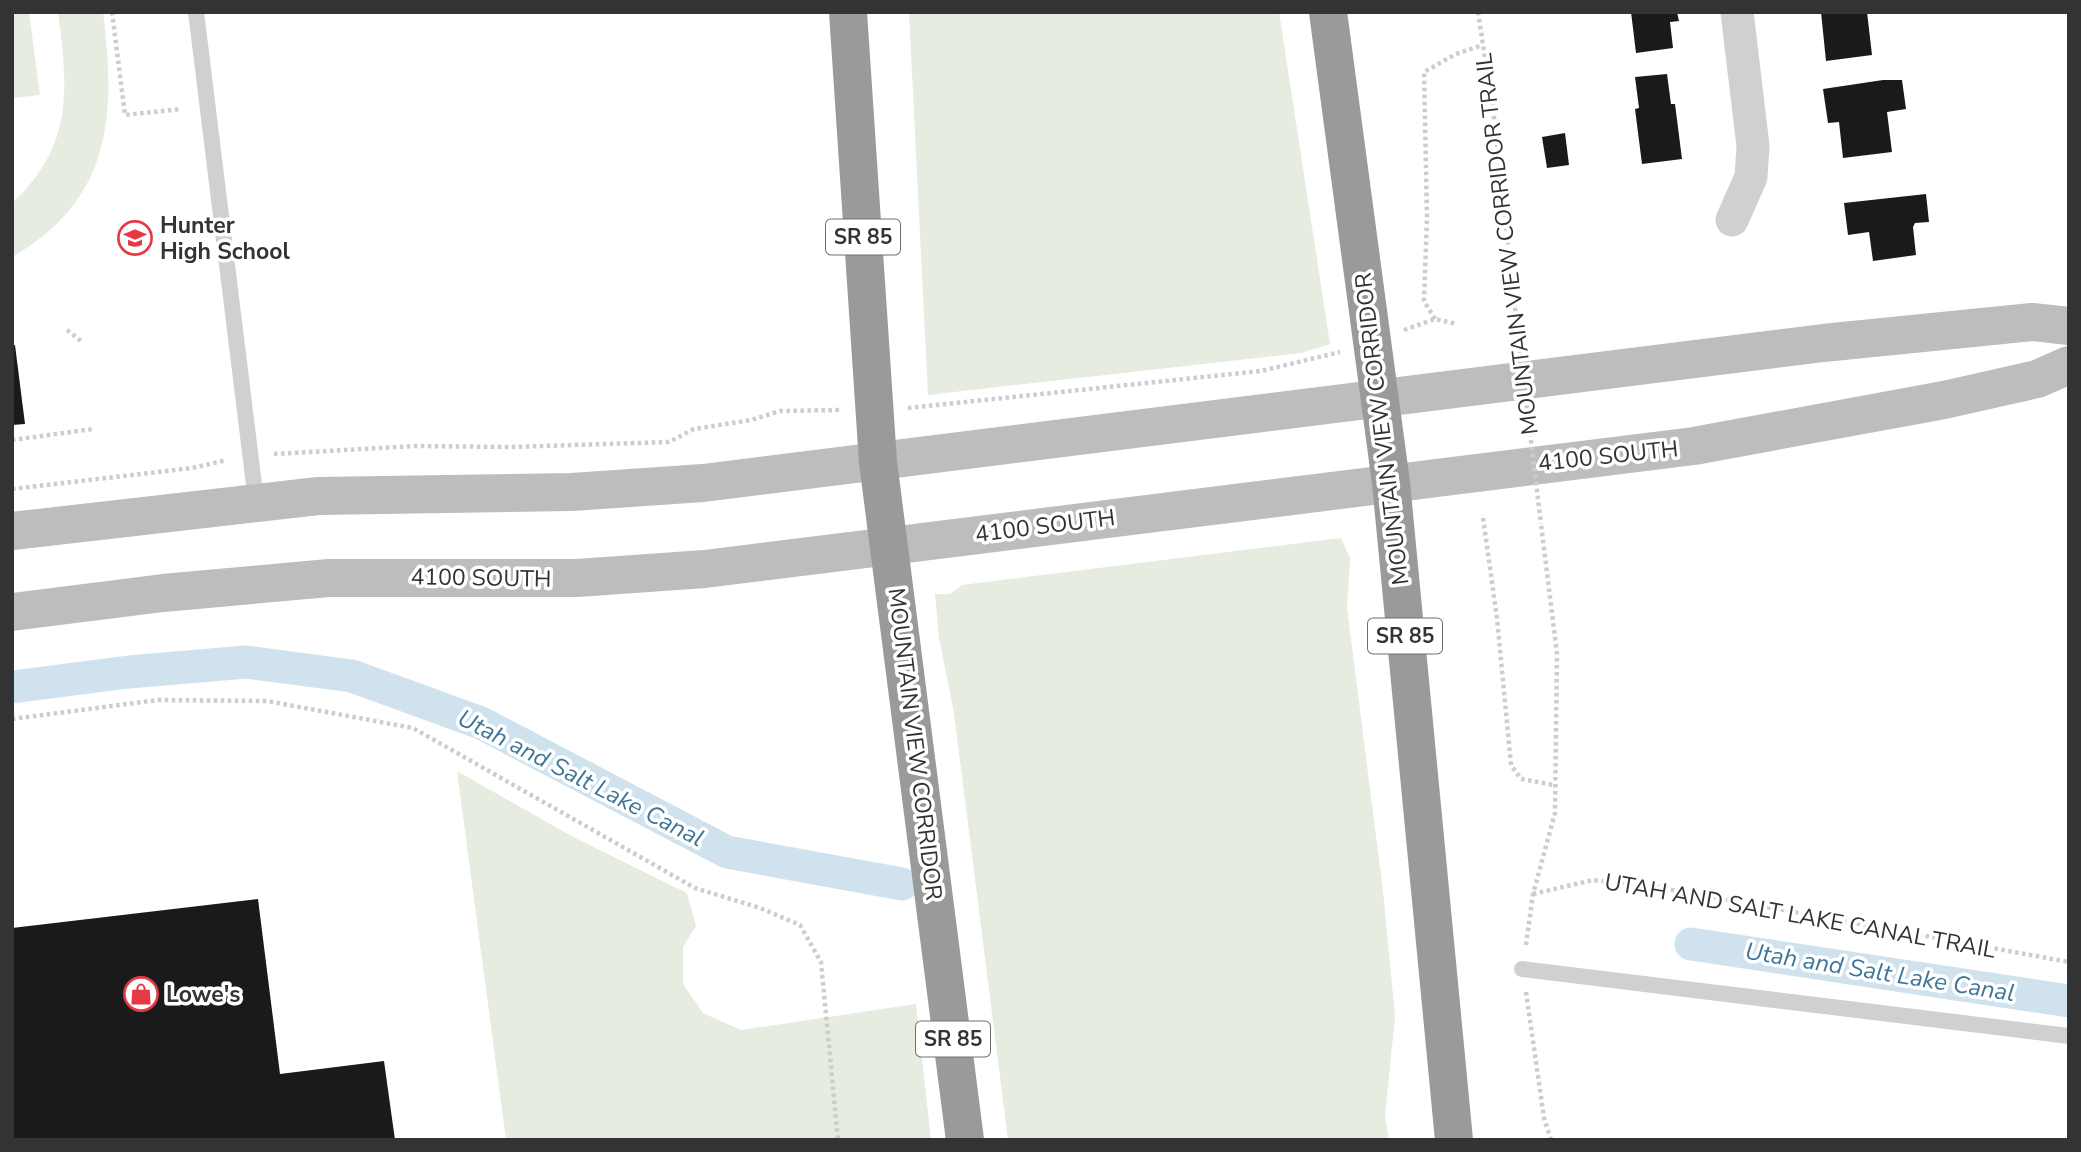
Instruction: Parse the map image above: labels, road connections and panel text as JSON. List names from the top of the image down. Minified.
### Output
{"streets":{"highway":["SR 85","MOUNTAIN VIEW CORRIDOR"],"main road":["4100 SOUTH"],"path":["MOUNTAIN VIEW CORRIDOR TRAIL","UTAH AND SALT LAKE CANAL TRAIL"]},"crossings":[["MOUNTAIN VIEW CORRIDOR TRAIL","UTAH AND SALT LAKE CANAL TRAIL"],["MOUNTAIN VIEW CORRIDOR","4100 SOUTH"]],"water":["Utah and Salt Lake Canal"],"places":{"school or university":["Hunter High School"],"shop":["Lowe's"]}}
